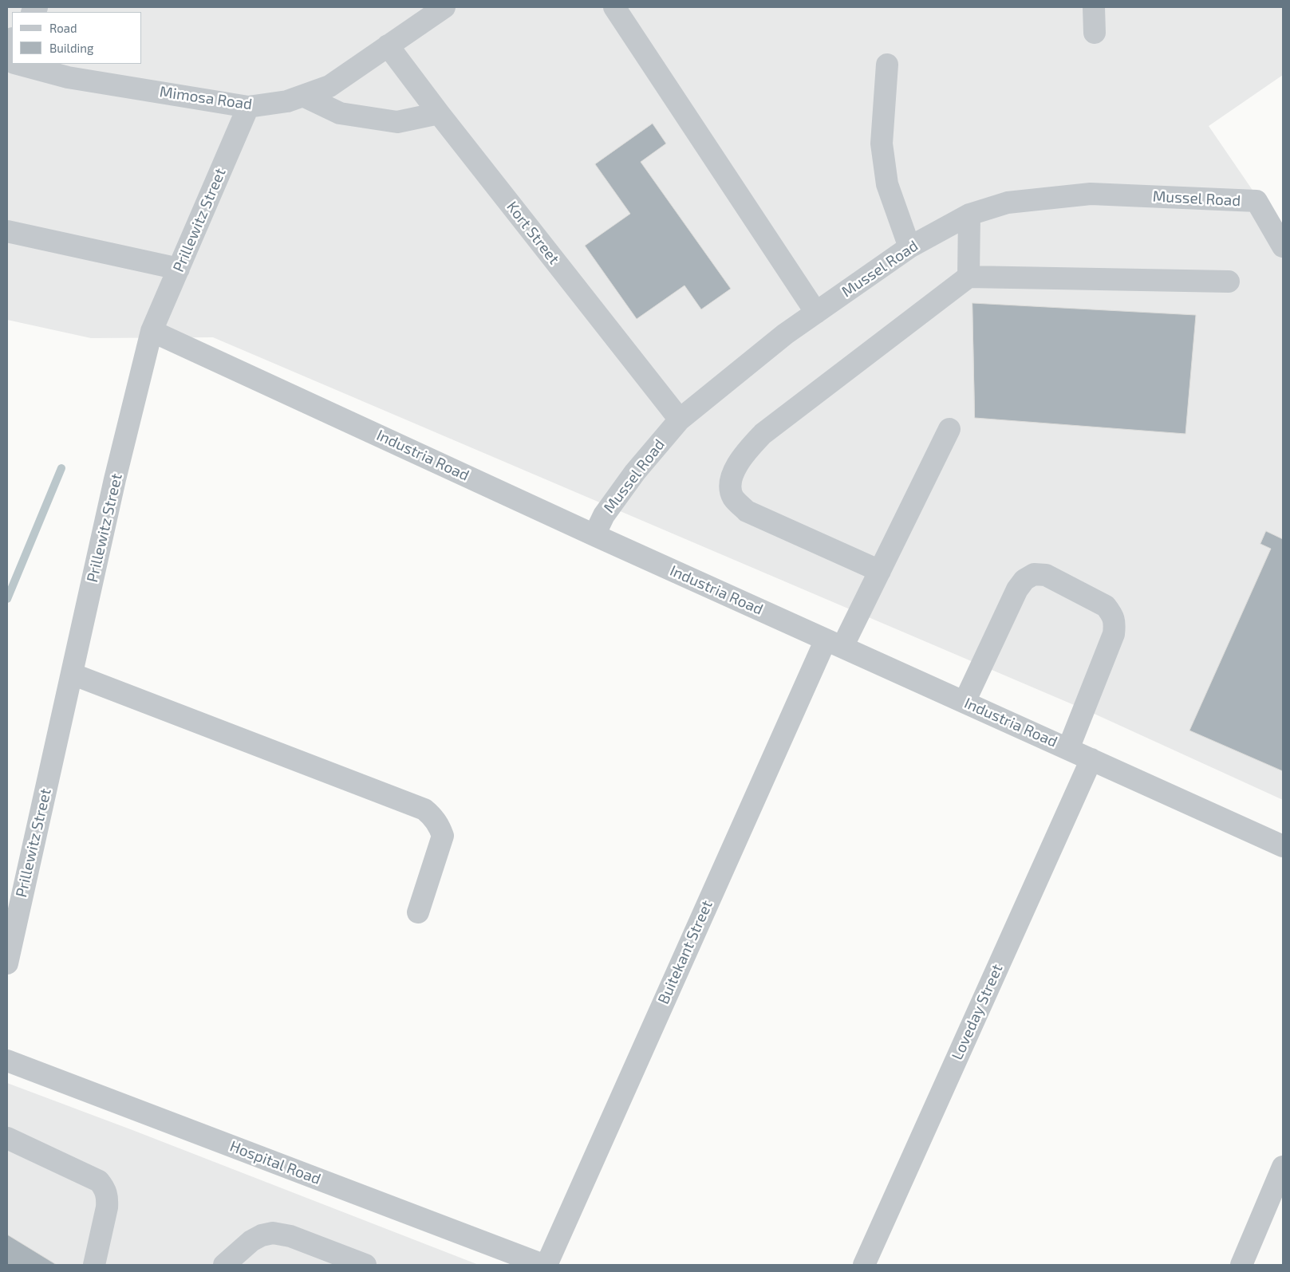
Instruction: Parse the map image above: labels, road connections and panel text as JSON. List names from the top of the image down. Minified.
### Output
{"streets":{"street":["Mimosa Road","Mussel Road","Prillewitz Street","Kort Street","Industria Road","Buitekant Street","Loveday Street","Hospital Road"]},"crossings":[["Mimosa Road","Prillewitz Street"],["Mimosa Road","Kort Street"],["Mussel Road","Kort Street"],["Mussel Road","Industria Road"],["Prillewitz Street","Industria Road"],["Industria Road","Buitekant Street"],["Industria Road","Loveday Street"]],"legend":["Road","Building"]}
